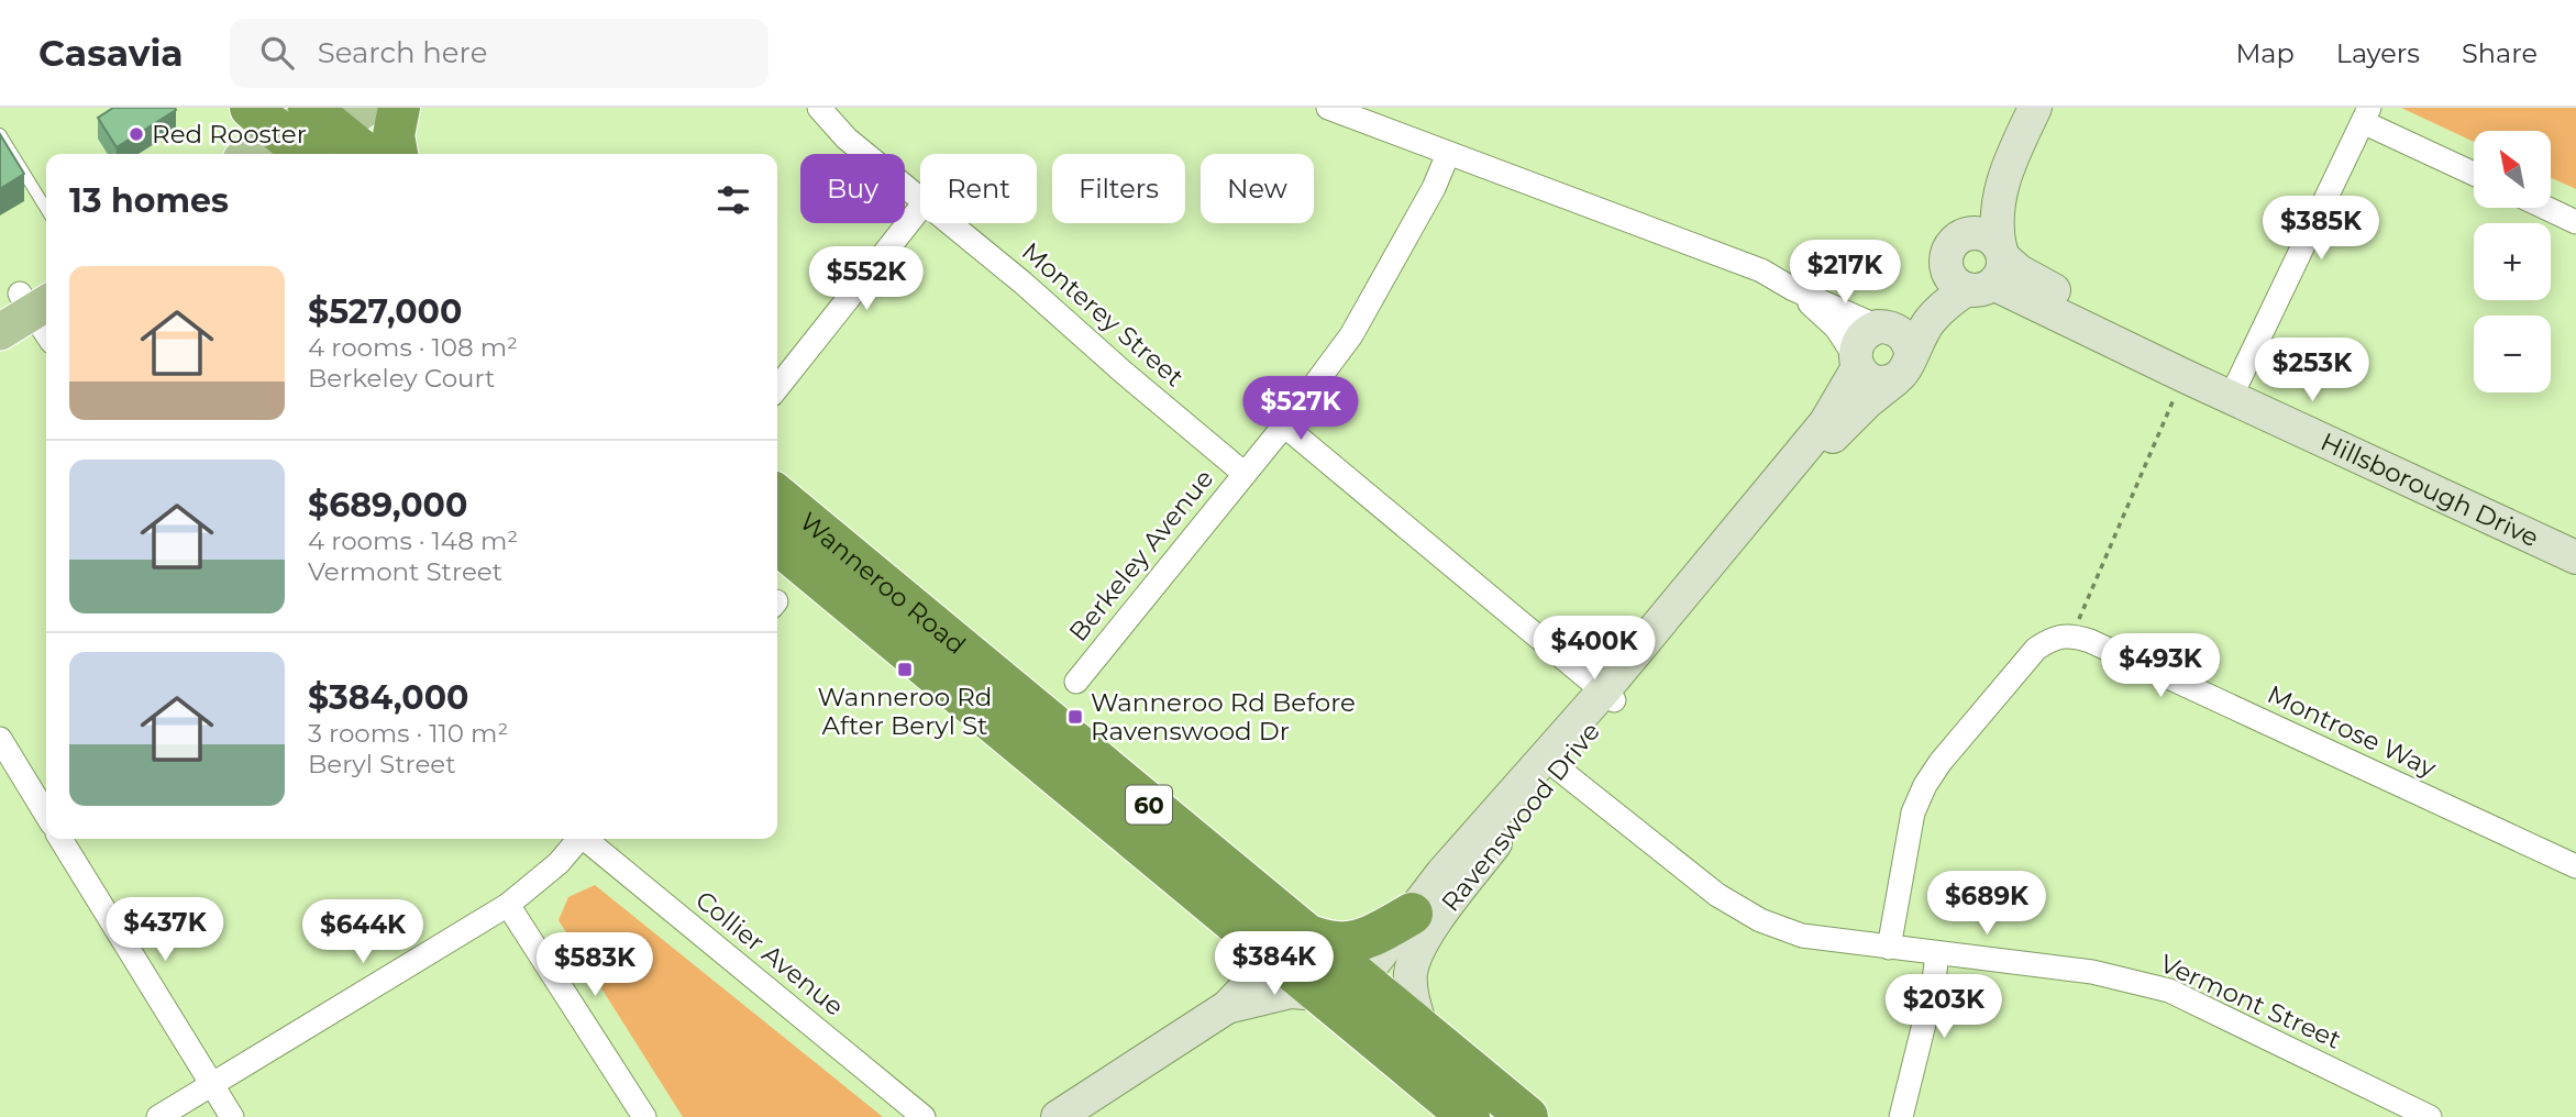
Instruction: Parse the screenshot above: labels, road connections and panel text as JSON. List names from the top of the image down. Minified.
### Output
{"streets":{"highway":["Wanneroo Road","60"],"street":["Monterey Street","Hillsborough Drive","Berkeley Avenue","Montrose Way","Ravenswood Drive","Collier Avenue","Vermont Street"]},"crossings":[["Monterey Street","Berkeley Avenue"],["Hillsborough Drive","Ravenswood Drive"],["Wanneroo Road","Ravenswood Drive"],["Ravenswood Drive","Vermont Street"]],"places":{"other":["Red Rooster"],"transit":["Wanneroo Rd After Beryl St","Wanneroo Rd Before Ravenswood Dr"]},"north":"top left","page":{"header":"Casavia","search":"Search here","nav":["Map","Layers","Share"],"map_buttons":["+","−"],"chip":["Buy","Rent","Filters","New"],"heading":"13 homes","price":["$385K","$217K","$552K","$253K","$527K","$400K","$493K","$689K","$437K","$644K","$384K","$583K","$203K"],"list":[{"name":"$527,000","note":"4 rooms · 108 m² · Berkeley Court"},{"name":"$689,000","note":"4 rooms · 148 m² · Vermont Street"},{"name":"$384,000","note":"3 rooms · 110 m² · Beryl Street"}]}}
